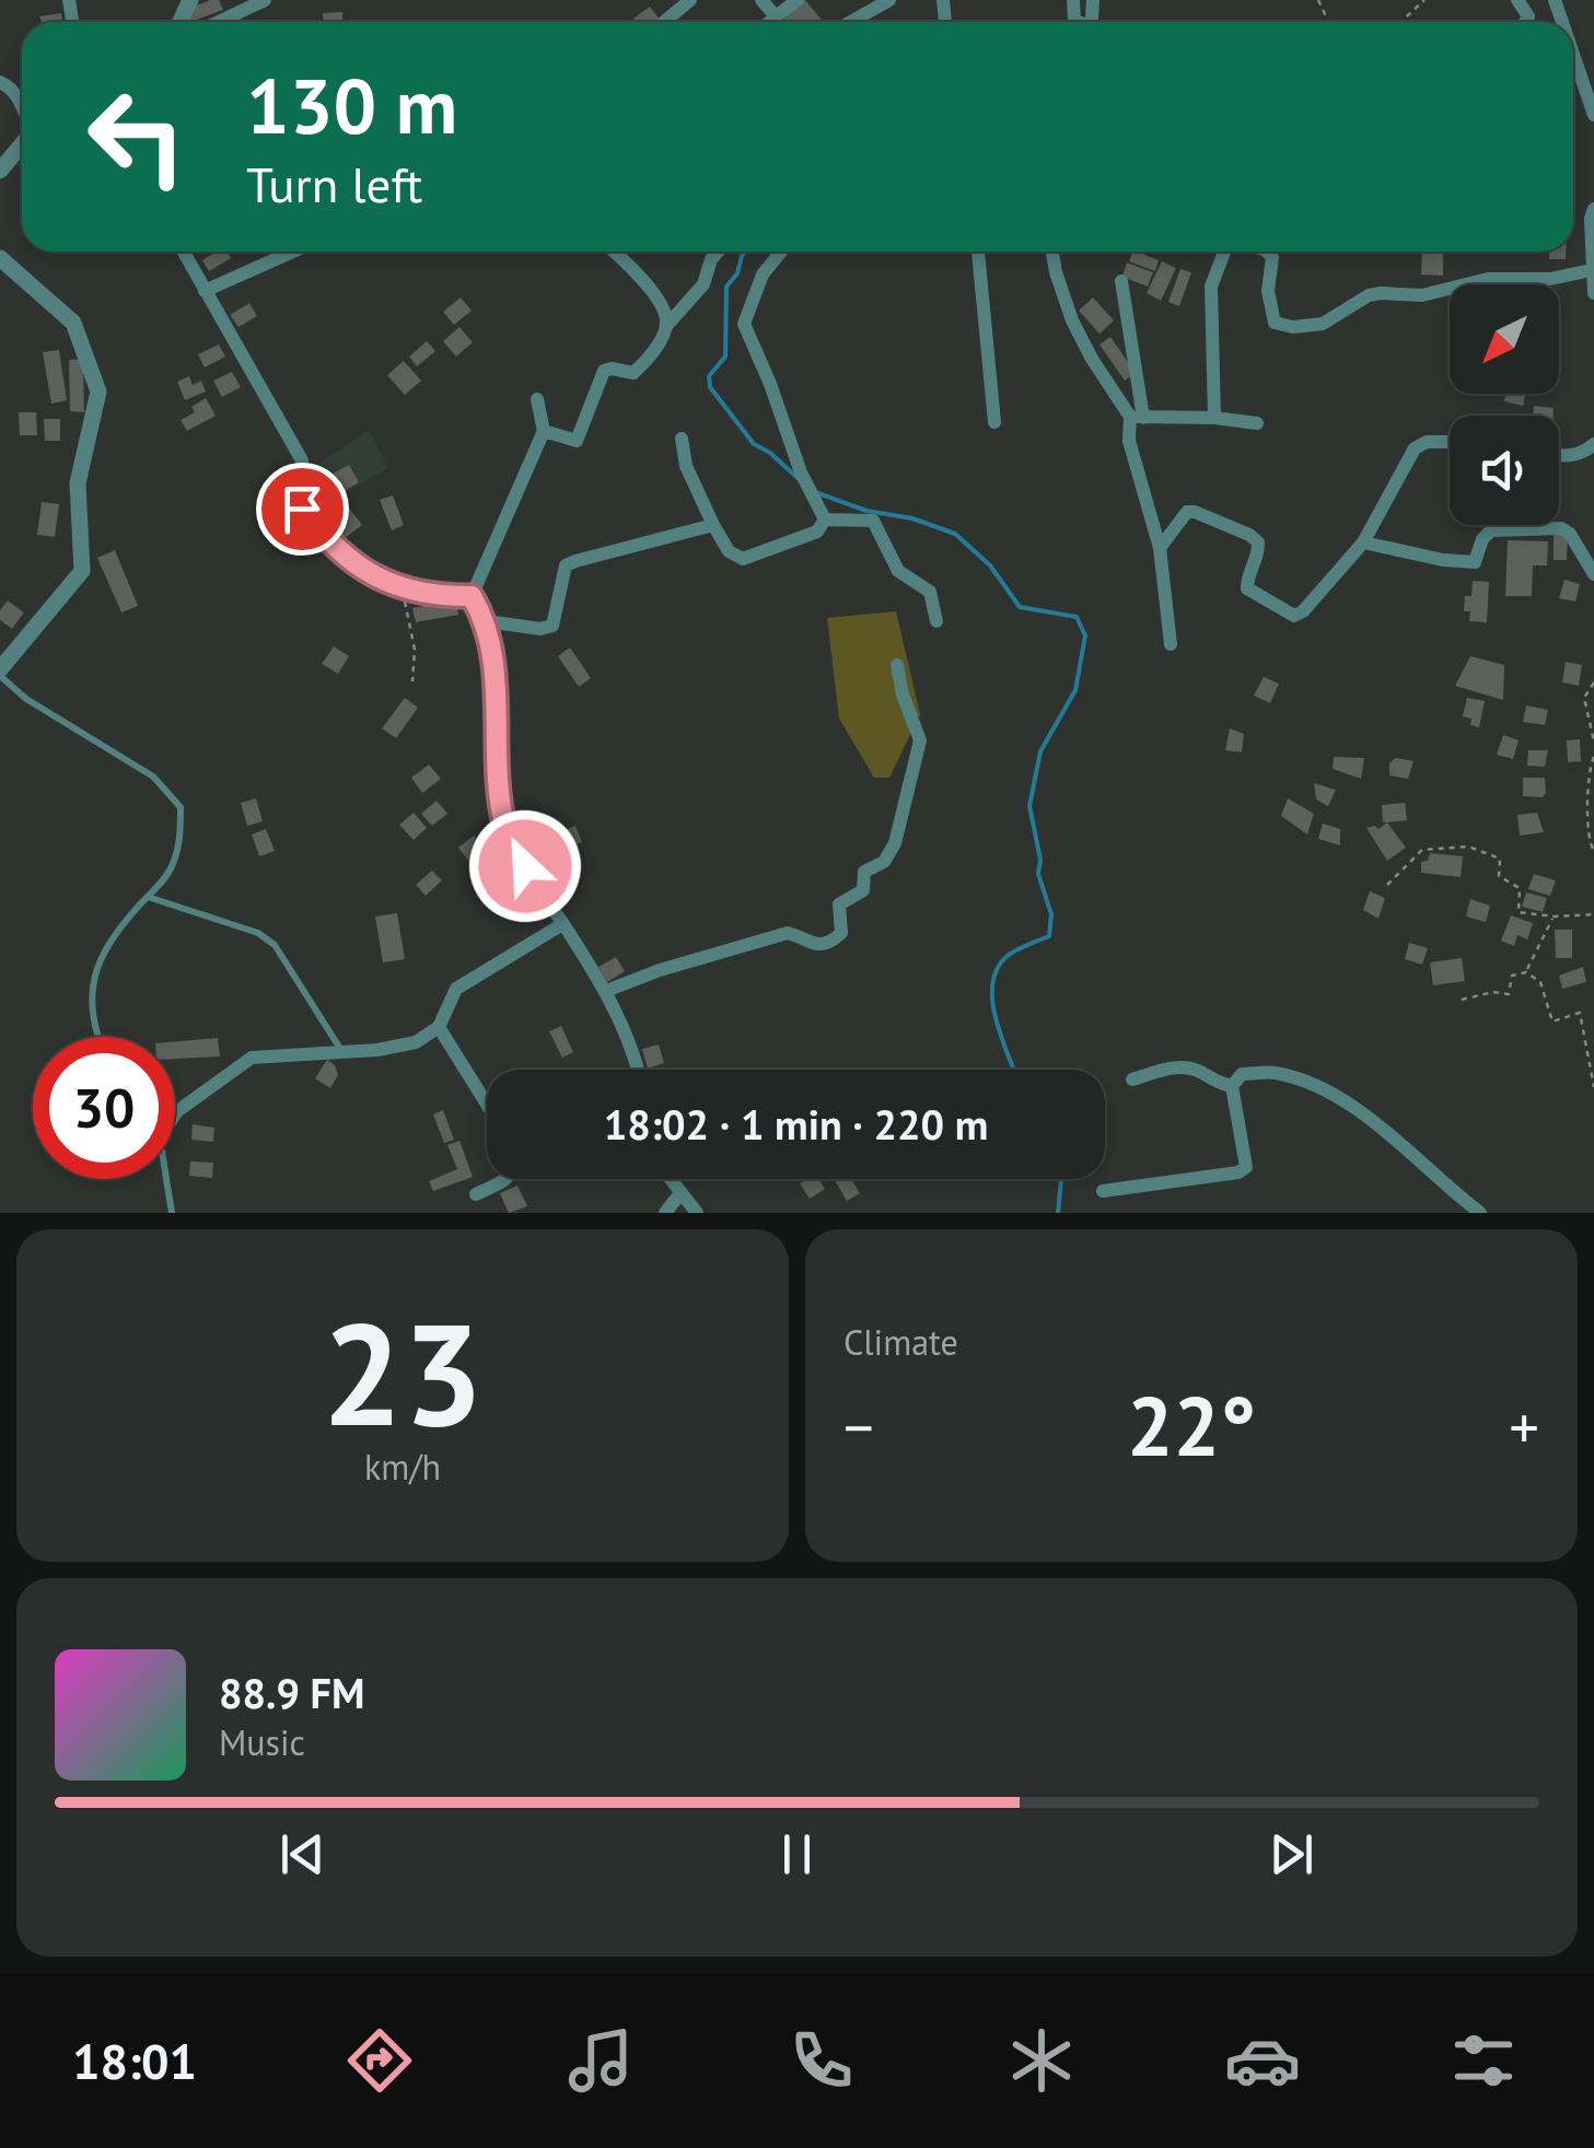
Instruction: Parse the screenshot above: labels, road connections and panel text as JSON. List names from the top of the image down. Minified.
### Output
{"north":"bottom left","page":{"turn":["130 m","Turn left"],"limit":"30","trip":"18:02 · 1 min · 220 m","tile":[["23","km/h"],"Climate"],"heat":["−","22°","+"],"song":["88.9 FM","Music"],"tabs":"18:01"}}
